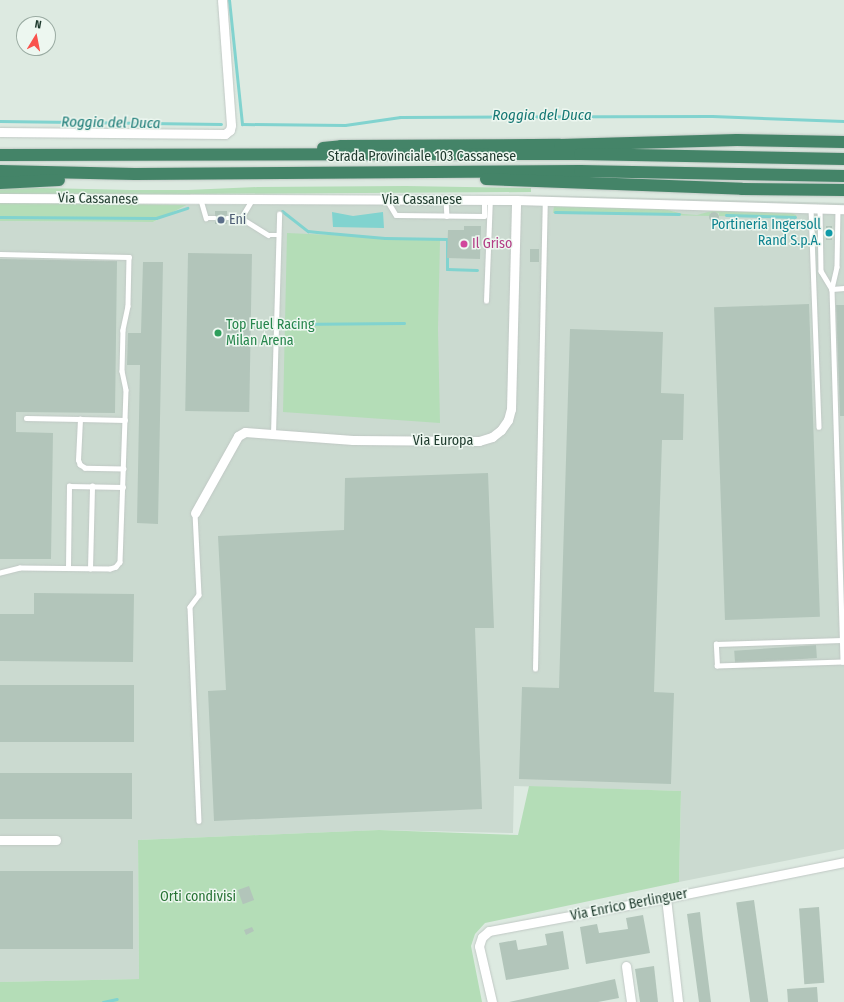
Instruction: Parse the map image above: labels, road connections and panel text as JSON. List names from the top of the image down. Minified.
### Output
{"streets":{"highway":["Strada Provinciale 103 Cassanese"],"street":["Via Cassanese","Via Europa","Via Enrico Berlinguer"]},"crossings":[["Via Cassanese","Via Europa"]],"water":["Roggia del Duca"],"parks":["Orti condivisi"],"places":["Eni","Portineria Ingersoll Rand S.p.A.","Il Griso","Top Fuel Racing Milan Arena"],"north":"top"}
